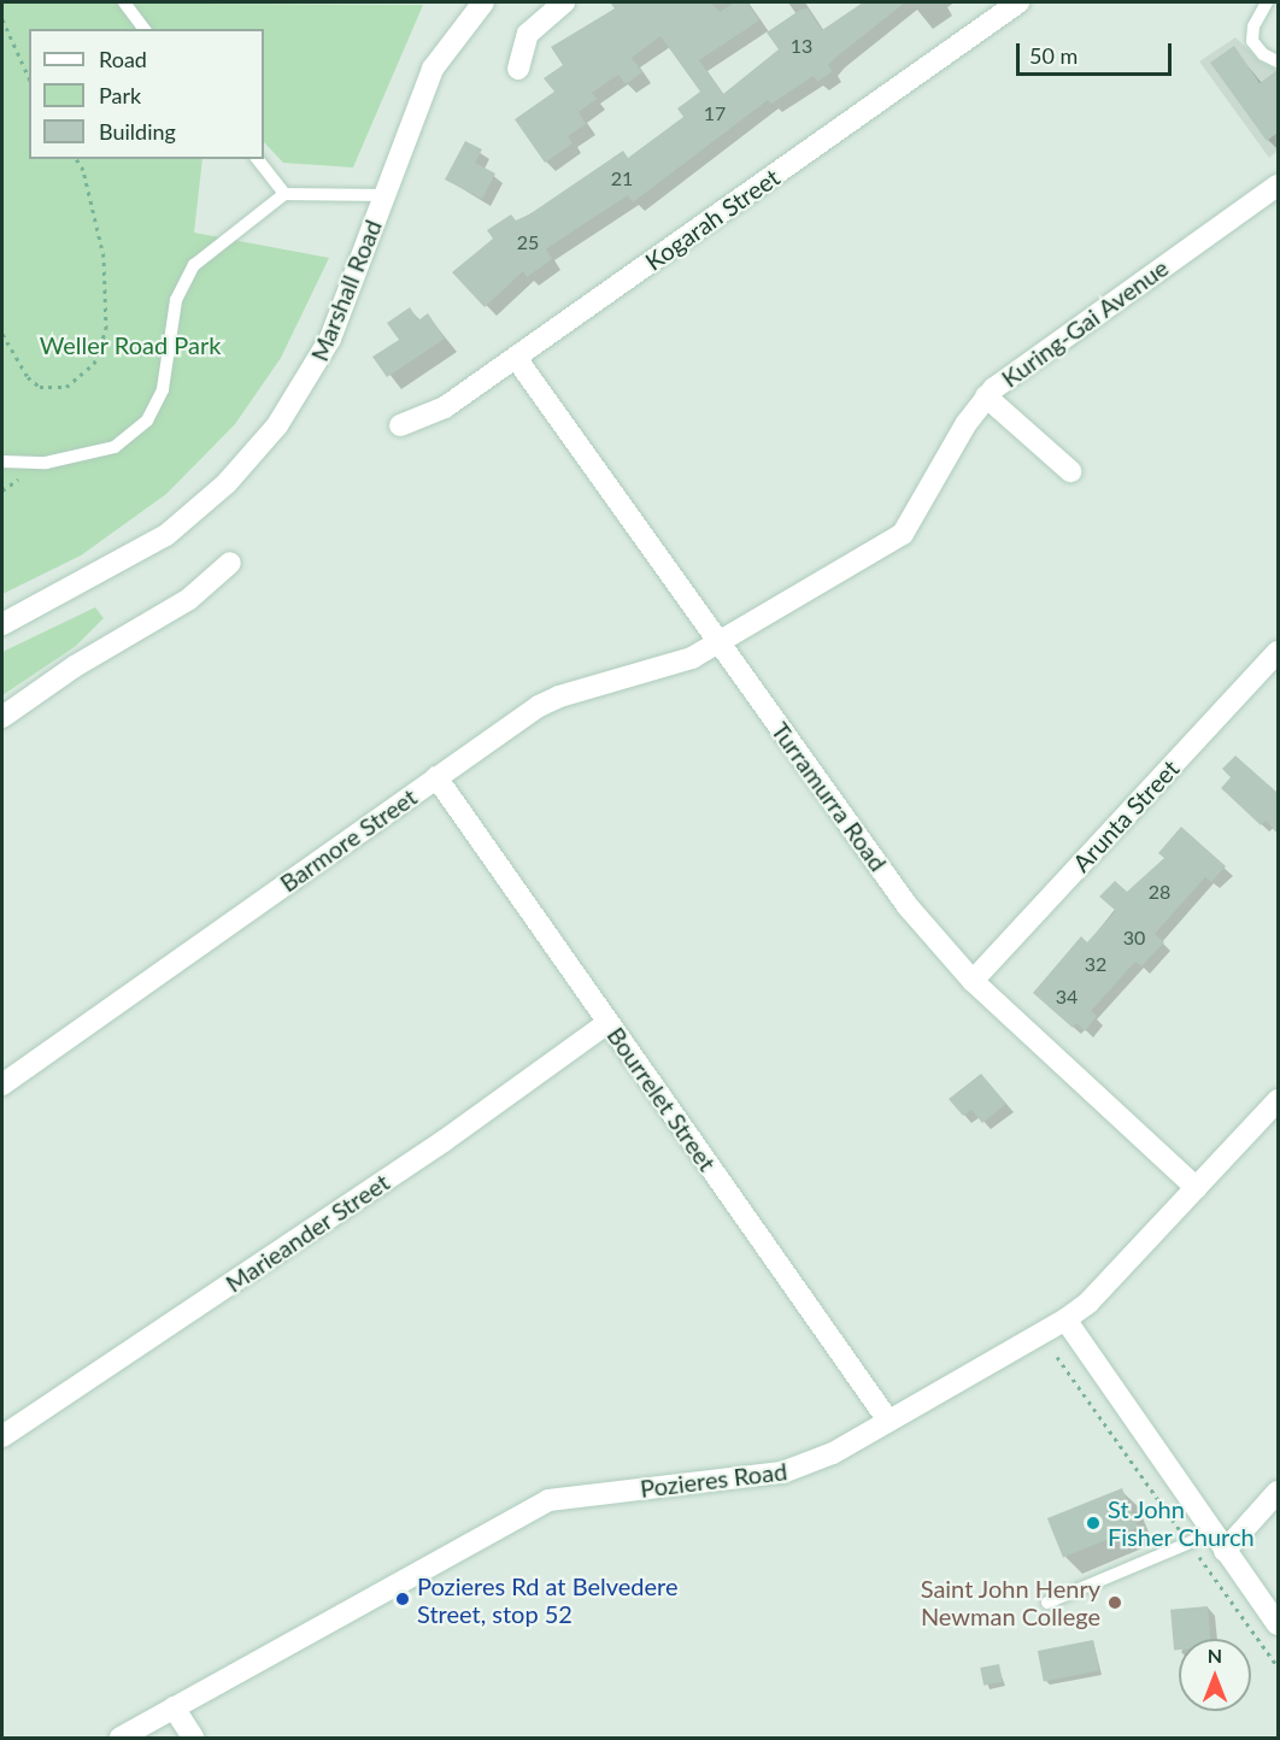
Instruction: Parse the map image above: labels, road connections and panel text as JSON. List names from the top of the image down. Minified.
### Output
{"streets":{"street":["Kogarah Street","Marshall Road","Kuring-Gai Avenue","Turramurra Road","Arunta Street","Barmore Street","Bourrelet Street","Marieander Street","Pozieres Road"]},"crossings":[["Kogarah Street","Turramurra Road"],["Kuring-Gai Avenue","Turramurra Road"],["Kuring-Gai Avenue","Barmore Street"],["Turramurra Road","Arunta Street"],["Turramurra Road","Barmore Street"],["Turramurra Road","Pozieres Road"],["Barmore Street","Bourrelet Street"],["Bourrelet Street","Marieander Street"],["Bourrelet Street","Pozieres Road"]],"parks":["Weller Road Park"],"places":["St John Fisher Church","Pozieres Rd at Belvedere Street, stop 52","Saint John Henry Newman College"],"house_numbers":["13","17","21","25","28","30","32","34"],"legend":["Road","Park","Building"],"scale_bar":"50 m","north":"top"}
